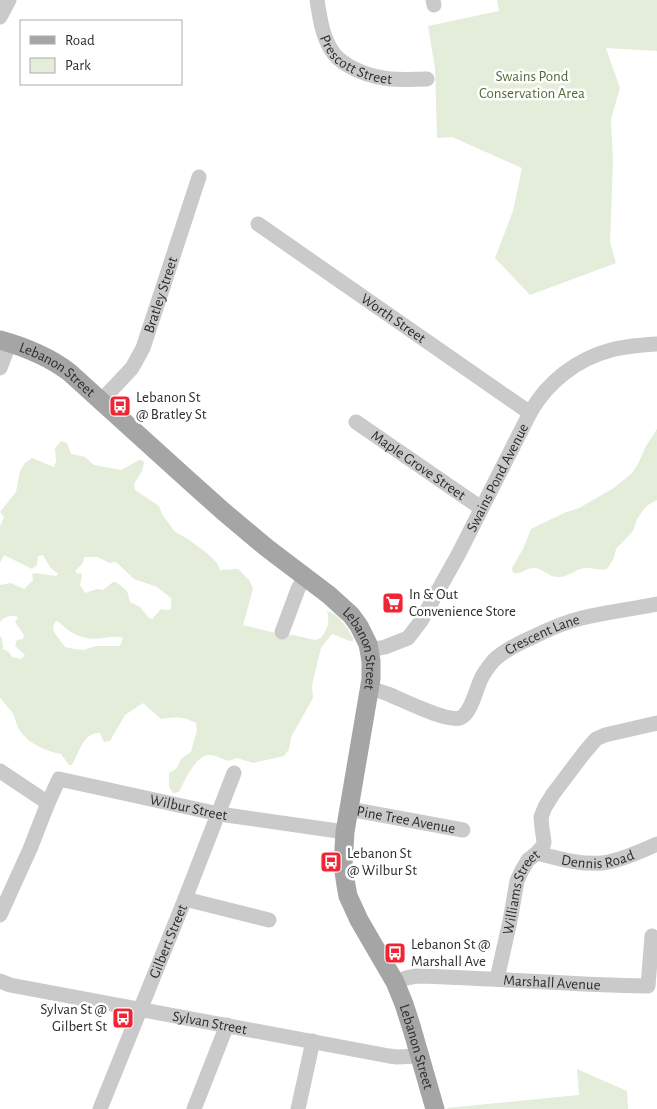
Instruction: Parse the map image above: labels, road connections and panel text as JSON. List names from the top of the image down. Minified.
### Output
{"streets":{"main road":["Lebanon Street"],"street":["Prescott Street","Bratley Street","Worth Street","Maple Grove Street","Swains Pond Avenue","Crescent Lane","Wilbur Street","Pine Tree Avenue","Dennis Road","Williams Street","Gilbert Street","Marshall Avenue","Sylvan Street"]},"crossings":[["Bratley Street","Lebanon Street"],["Worth Street","Swains Pond Avenue"],["Lebanon Street","Swains Pond Avenue"],["Lebanon Street","Crescent Lane"],["Lebanon Street","Wilbur Street"],["Lebanon Street","Pine Tree Avenue"],["Lebanon Street","Marshall Avenue"],["Lebanon Street","Sylvan Street"],["Maple Grove Street","Swains Pond Avenue"],["Wilbur Street","Gilbert Street"],["Dennis Road","Williams Street"],["Williams Street","Marshall Avenue"],["Gilbert Street","Sylvan Street"]],"parks":["Swains Pond Conservation Area"],"places":{"bus stop":["Lebanon St @ Bratley St","Lebanon St @ Wilbur St","Lebanon St @ Marshall Ave","Sylvan St @ Gilbert St"],"supermarket":["In & Out Convenience Store"]},"legend":["Road","Park"]}
